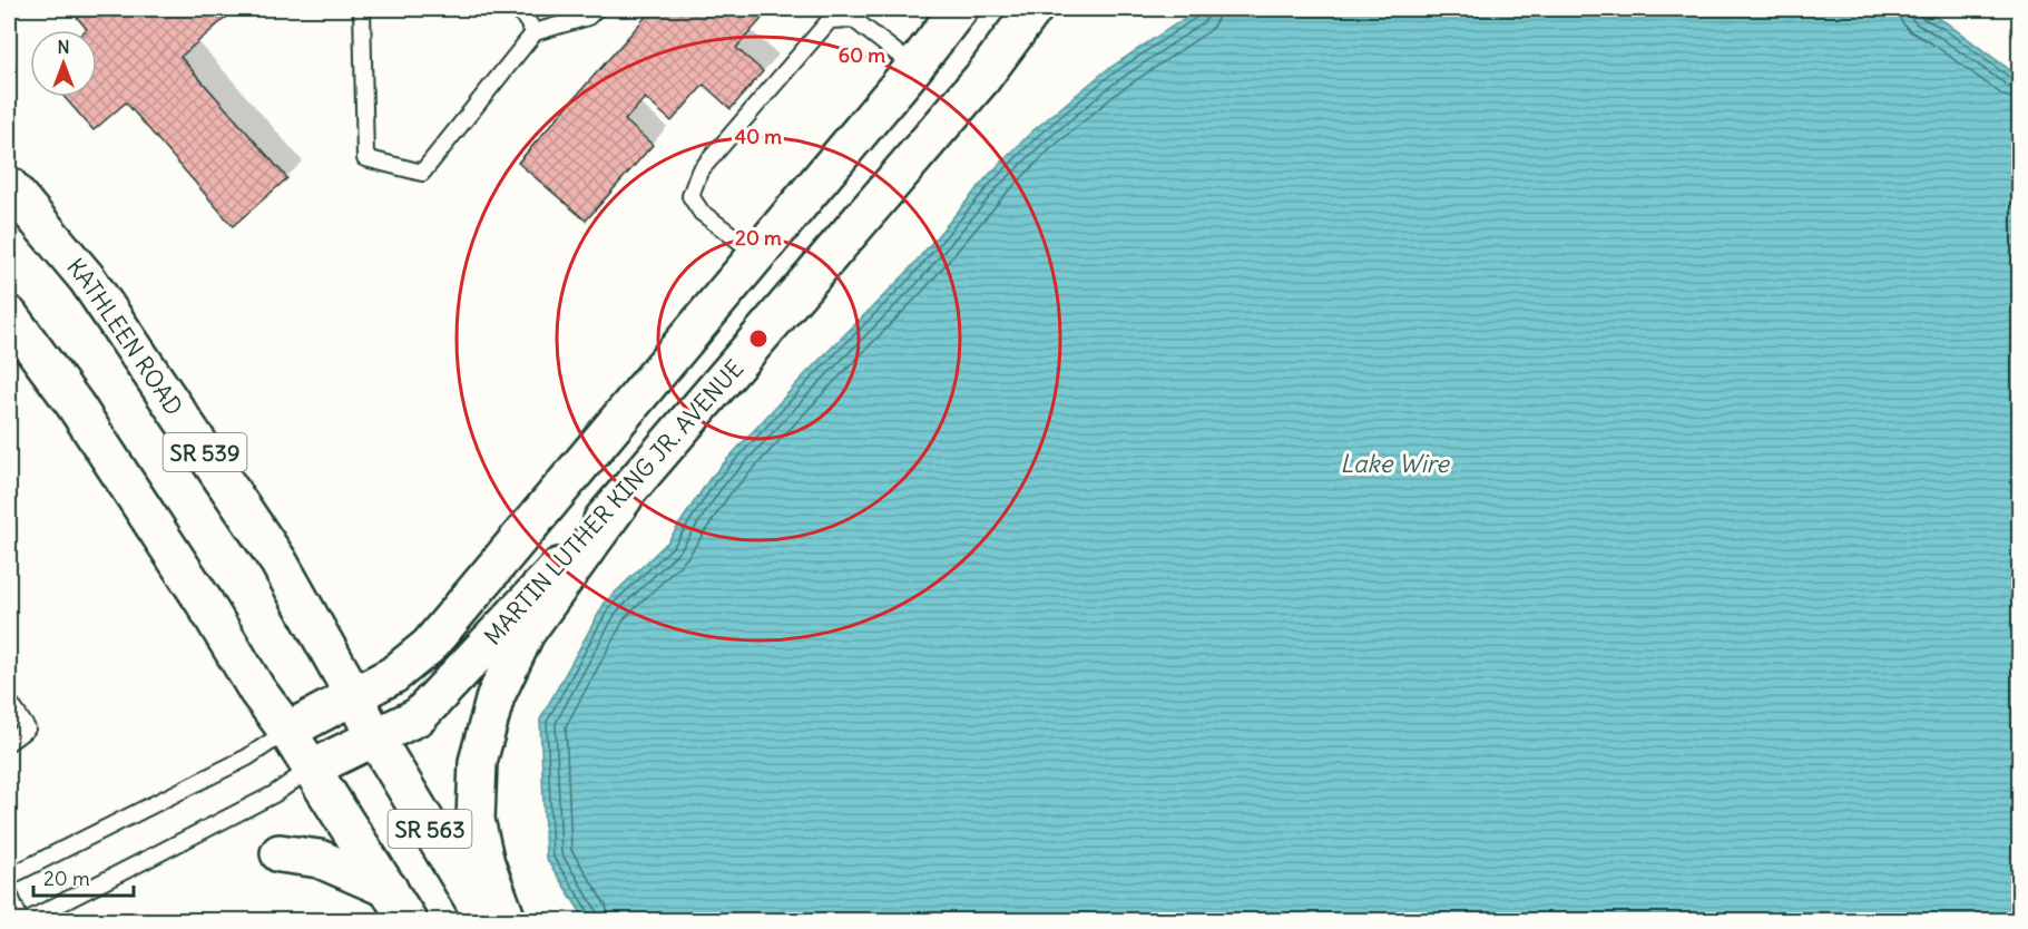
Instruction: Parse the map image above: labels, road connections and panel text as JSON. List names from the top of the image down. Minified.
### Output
{"streets":{"main road":["KATHLEEN ROAD","SR 539","MARTIN LUTHER KING JR. AVENUE","SR 563"]},"crossings":[["KATHLEEN ROAD","MARTIN LUTHER KING JR. AVENUE"],["KATHLEEN ROAD","SR 563"],["MARTIN LUTHER KING JR. AVENUE","SR 563"]],"water":["Lake Wire"],"scale_bar":"20 m","north":"top","rings":["60 m","40 m","20 m"]}
